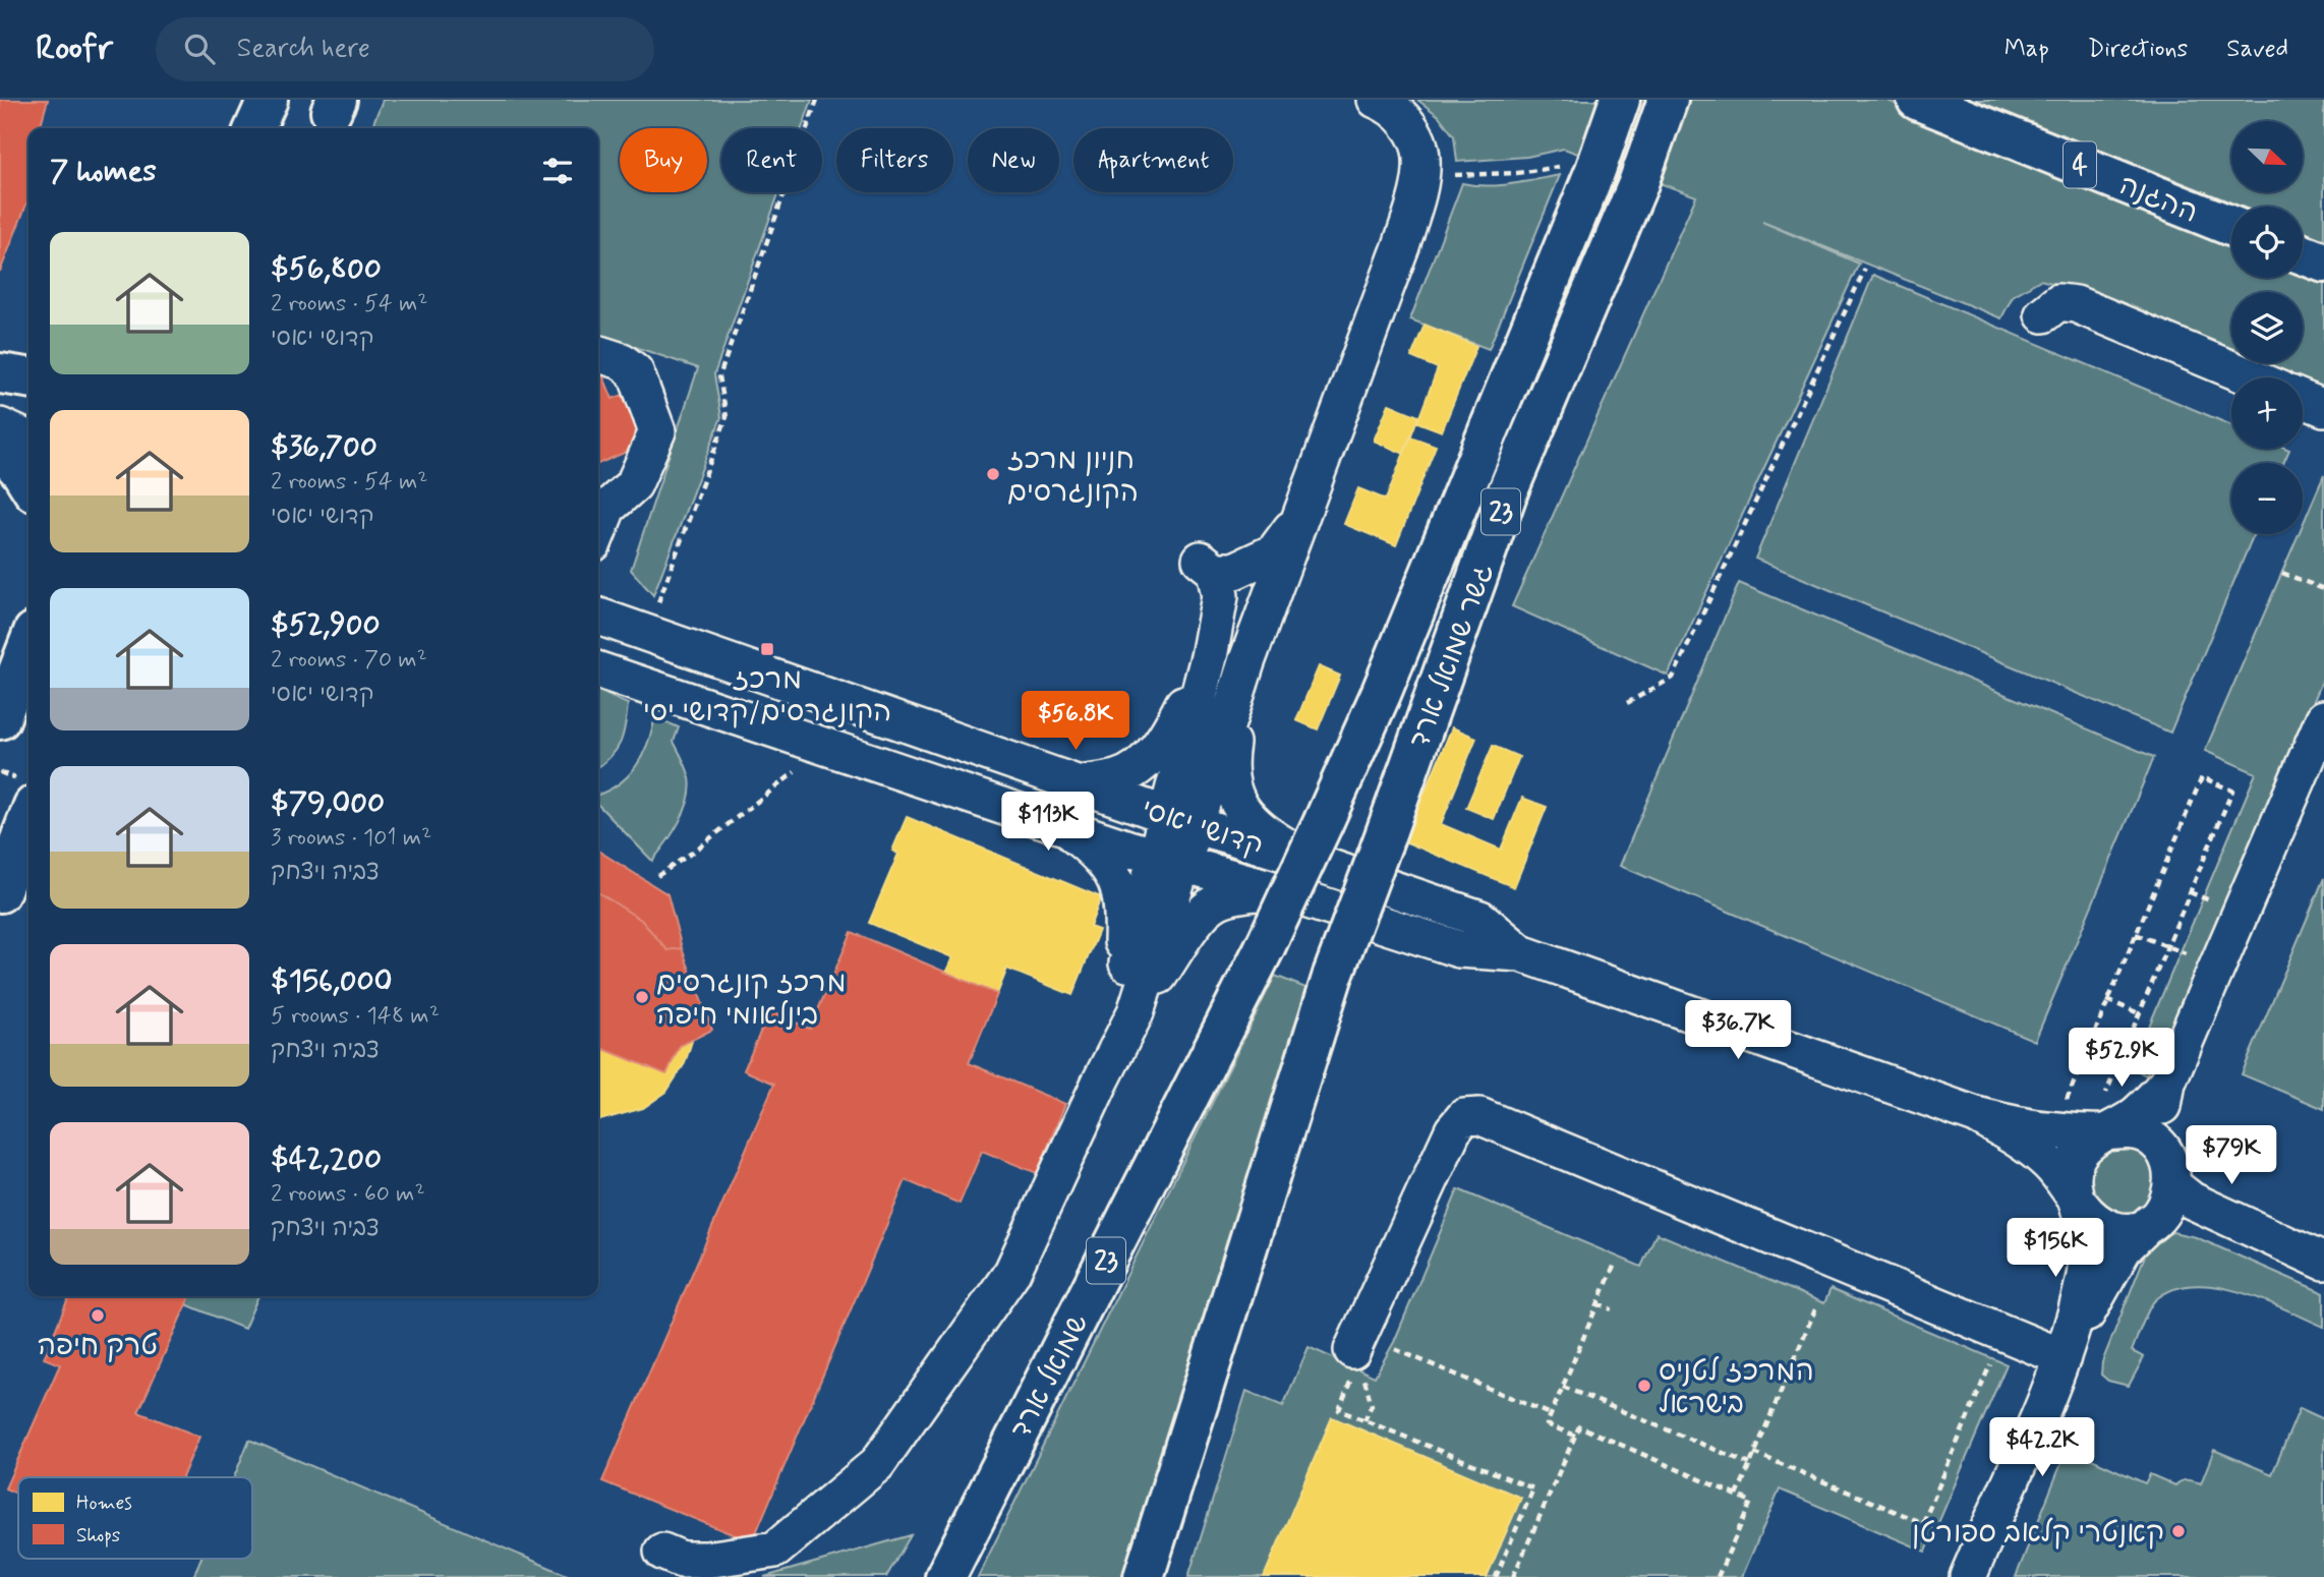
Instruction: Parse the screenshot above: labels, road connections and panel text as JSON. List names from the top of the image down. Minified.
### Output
{"streets":{"main road":["4","ההגנה","23","גשר שמואל ארד","שמואל ארד"],"street":["קדושי יאסי"]},"crossings":[["גשר שמואל ארד","שמואל ארד"]],"places":{"other":["חניון מרכז הקונגרסים","מרכז קונגרסים בינלאומי חיפה","טרק חיפה","המרכז לטניס בישראל","קאנטרי קלאב ספורטן"],"transit":["מרכז הקונגרסים/קדושי יסי"]},"legend":["Homes","Shops"],"north":"bottom right","page":{"header":"Roofr","search":"Search here","nav":["Map","Directions","Saved"],"map_buttons":["+","−"],"chip":["Buy","Rent","Filters","New","Apartment"],"heading":"7 homes","list":[{"name":"$56,800","note":"2 rooms · 54 m² · קדושי יאסי"},{"name":"$36,700","note":"2 rooms · 54 m² · קדושי יאסי"},{"name":"$52,900","note":"2 rooms · 70 m² · קדושי יאסי"},{"name":"$79,000","note":"3 rooms · 101 m² · צביה ויצחק"},{"name":"$156,000","note":"5 rooms · 148 m² · צביה ויצחק"},{"name":"$42,200","note":"2 rooms · 60 m² · צביה ויצחק"}],"price":["$56.8K","$113K","$36.7K","$52.9K","$79K","$156K","$42.2K"]}}
